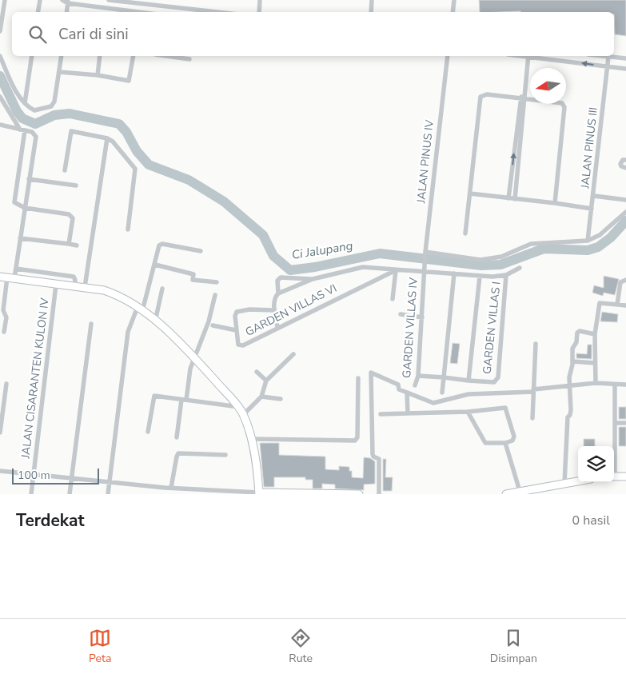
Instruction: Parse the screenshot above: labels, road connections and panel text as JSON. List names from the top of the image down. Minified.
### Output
{"streets":{"street":["JALAN PINUS III","JALAN PINUS IV","GARDEN VILLAS VI","GARDEN VILLAS IV","GARDEN VILLAS I","JALAN CISARANTEN KULON IV"]},"crossings":[["JALAN PINUS IV","GARDEN VILLAS IV"]],"water":["Ci Jalupang"],"scale_bar":"100 m","north":"left","page":{"search":"Cari di sini","scale":"100 m","heading":["Terdekat","0 hasil"],"nav":["Peta","Rute","Disimpan"]}}
